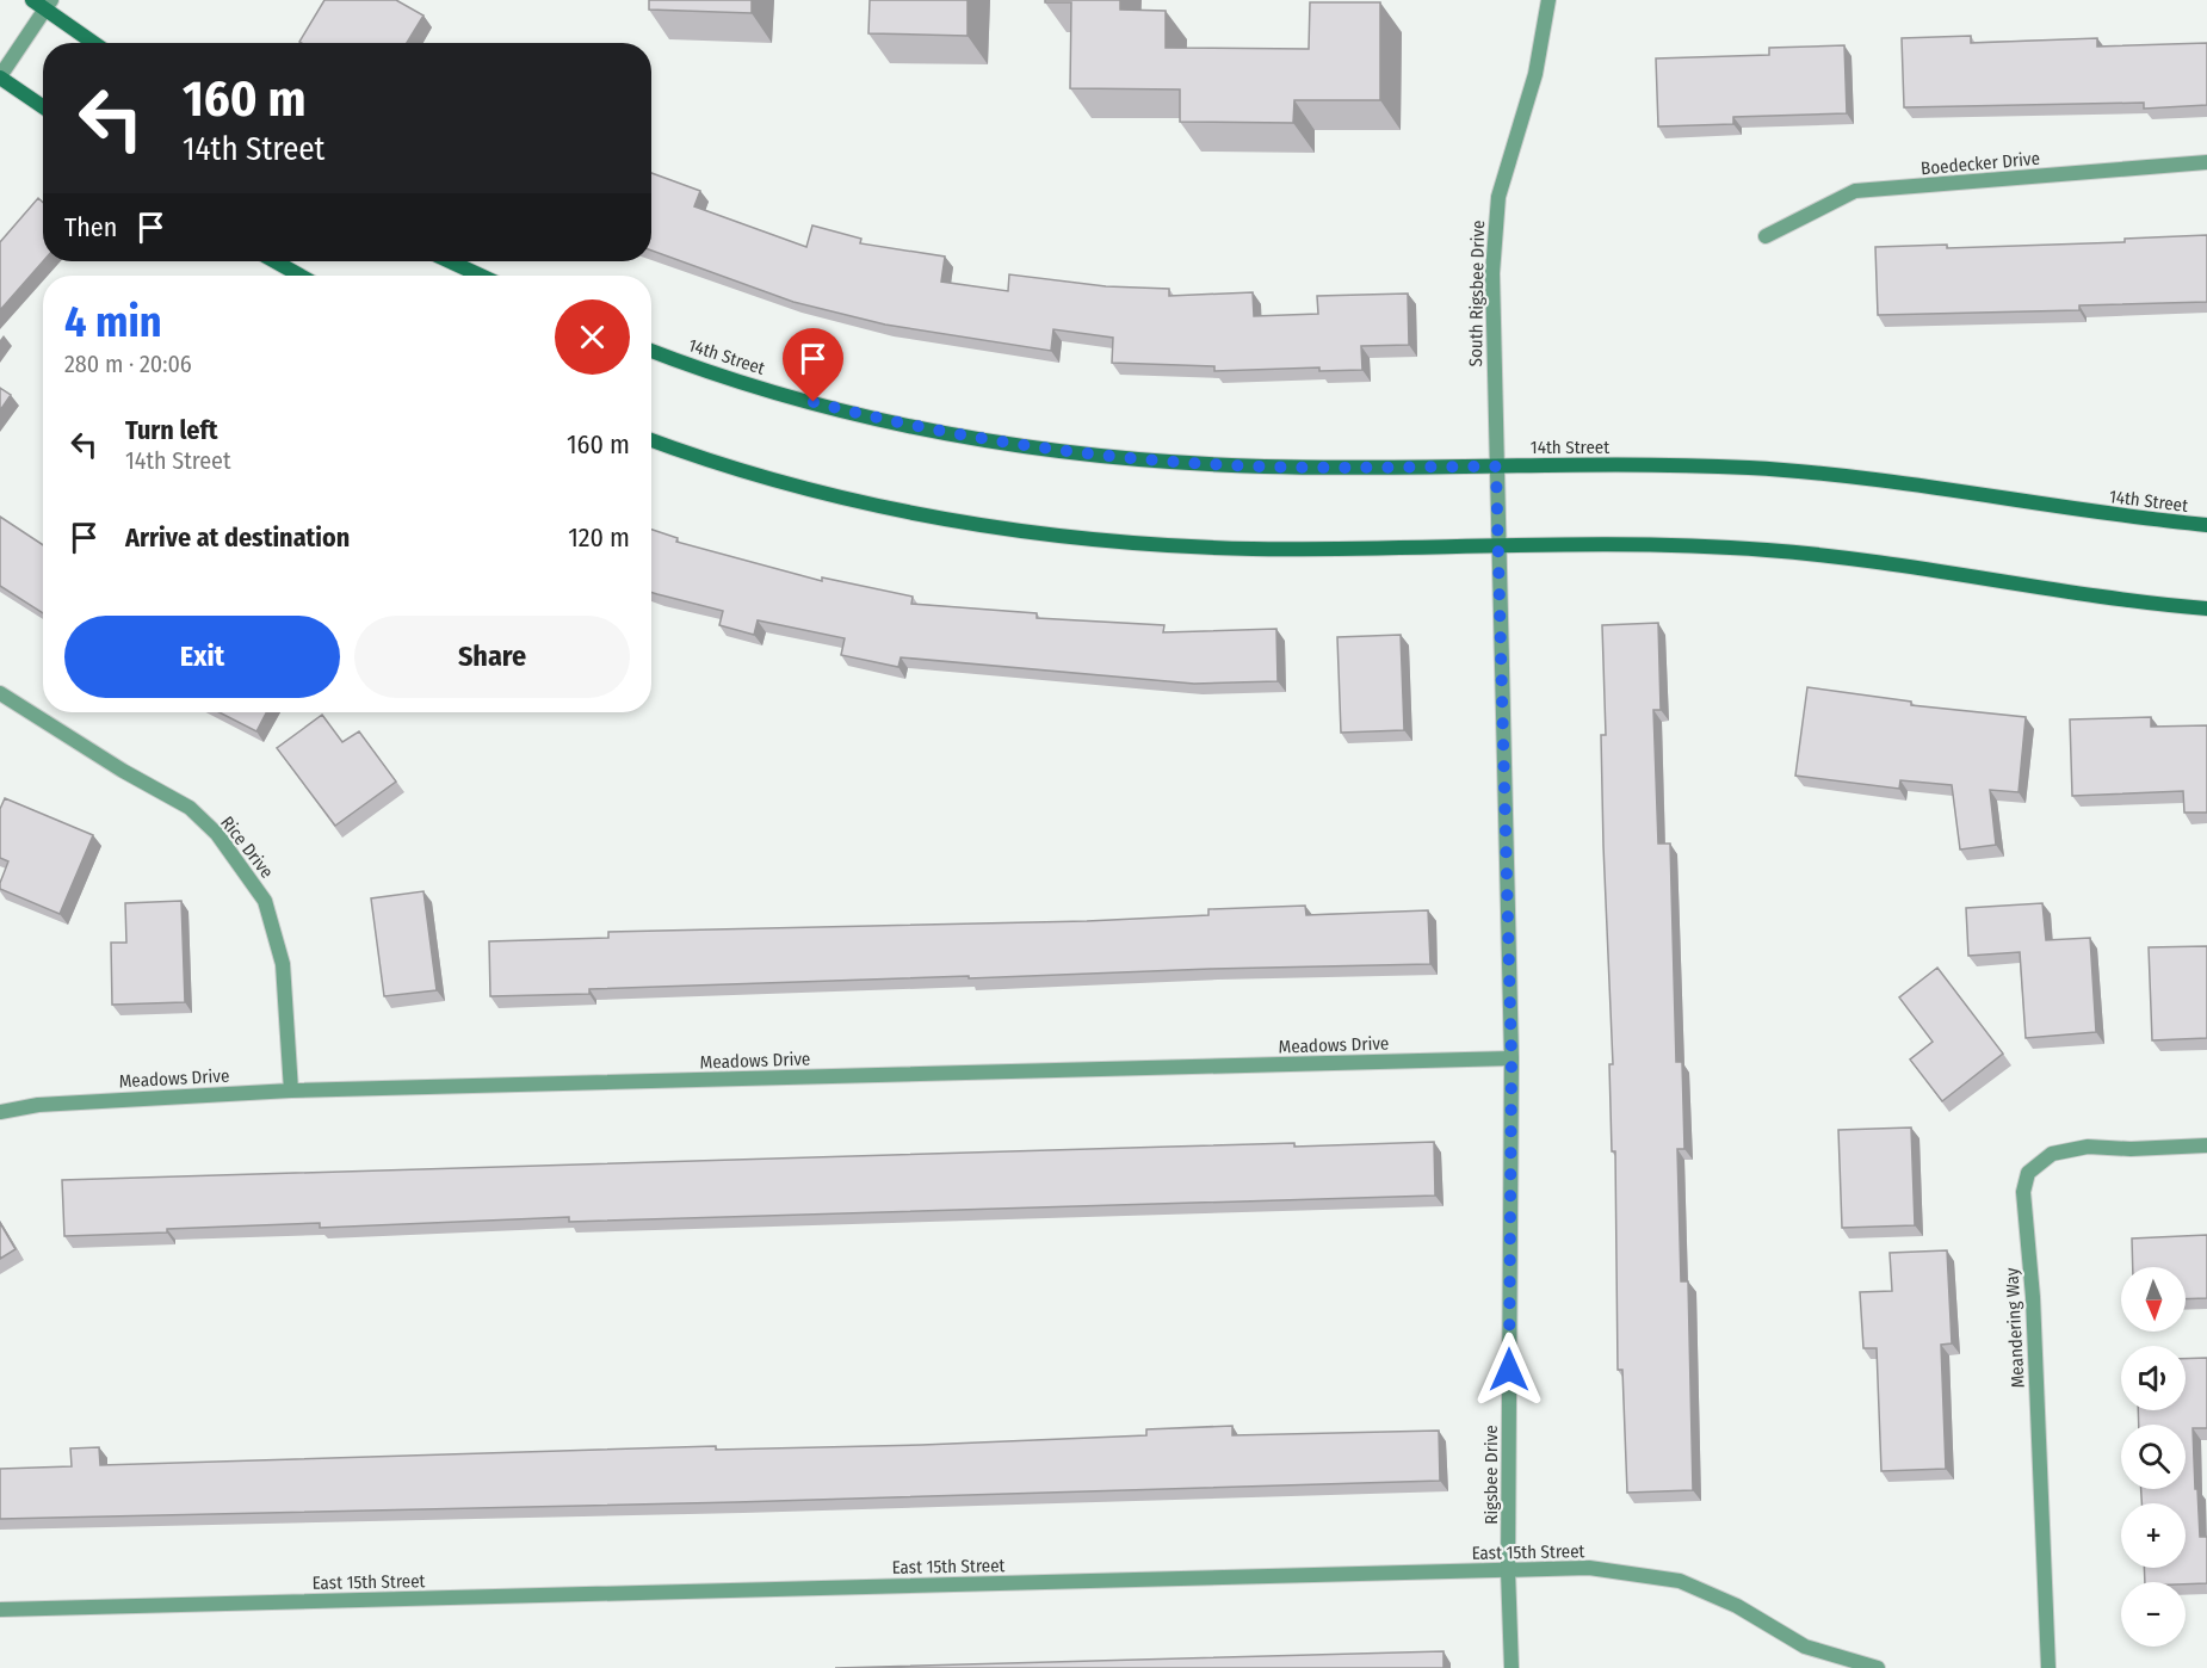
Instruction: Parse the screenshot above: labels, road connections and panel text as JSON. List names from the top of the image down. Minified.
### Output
{"streets":{"main road":["14th Street"],"street":["Boedecker Drive","South Rigsbee Drive","Rice Drive","Meadows Drive","Meandering Way","Rigsbee Drive","East 15th Street"]},"crossings":[["South Rigsbee Drive","14th Street"],["South Rigsbee Drive","Rigsbee Drive"],["14th Street","Rigsbee Drive"],["Rice Drive","Meadows Drive"],["Meadows Drive","Rigsbee Drive"],["Rigsbee Drive","East 15th Street"]],"north":"bottom","page":{"turn":["160 m","14th Street"],"then":"Then","heading":["4 min","280 m · 20:06"],"list":[{"name":"Turn left","note":"14th Street","value":"160 m"},{"name":"Arrive at destination","value":"120 m"}],"buttons":["Exit","Share"],"map_buttons":["+","−"]}}
